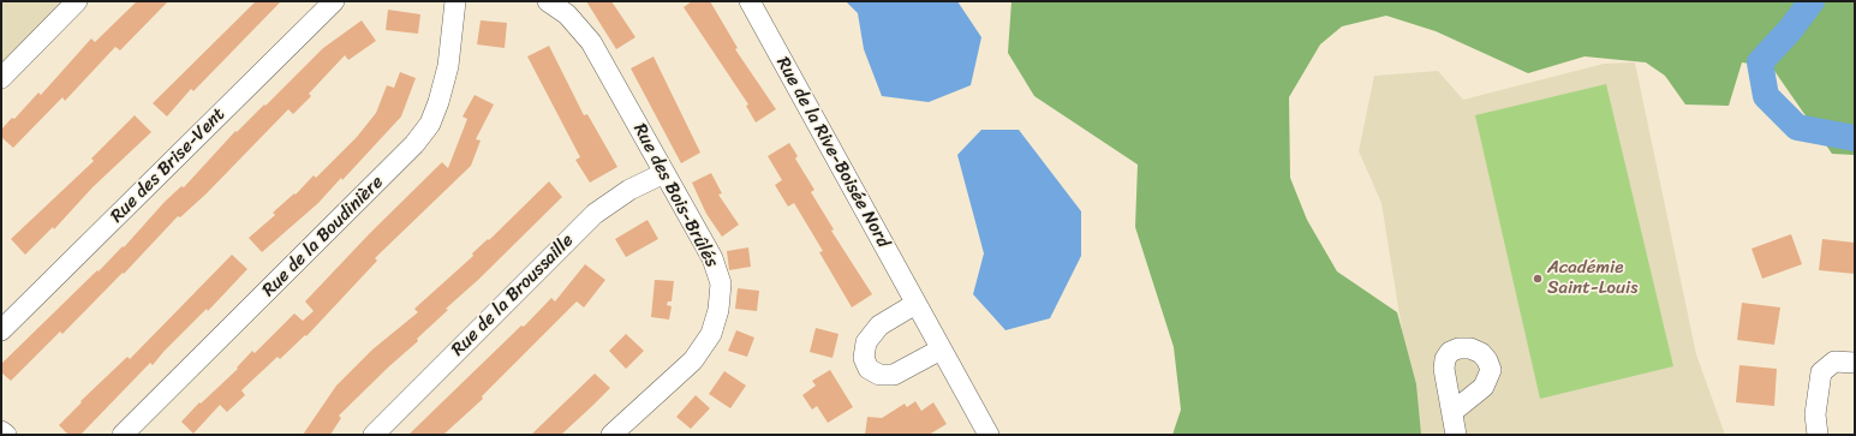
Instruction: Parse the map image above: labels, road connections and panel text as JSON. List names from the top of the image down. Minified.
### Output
{"streets":{"street":["Rue de la Rive-Boisée Nord","Rue des Brise-Vent","Rue des Bois-Brûlés","Rue de la Boudinière","Rue de la Broussaille"]},"crossings":[["Rue des Bois-Brûlés","Rue de la Broussaille"]],"places":["Académie Saint-Louis"]}
